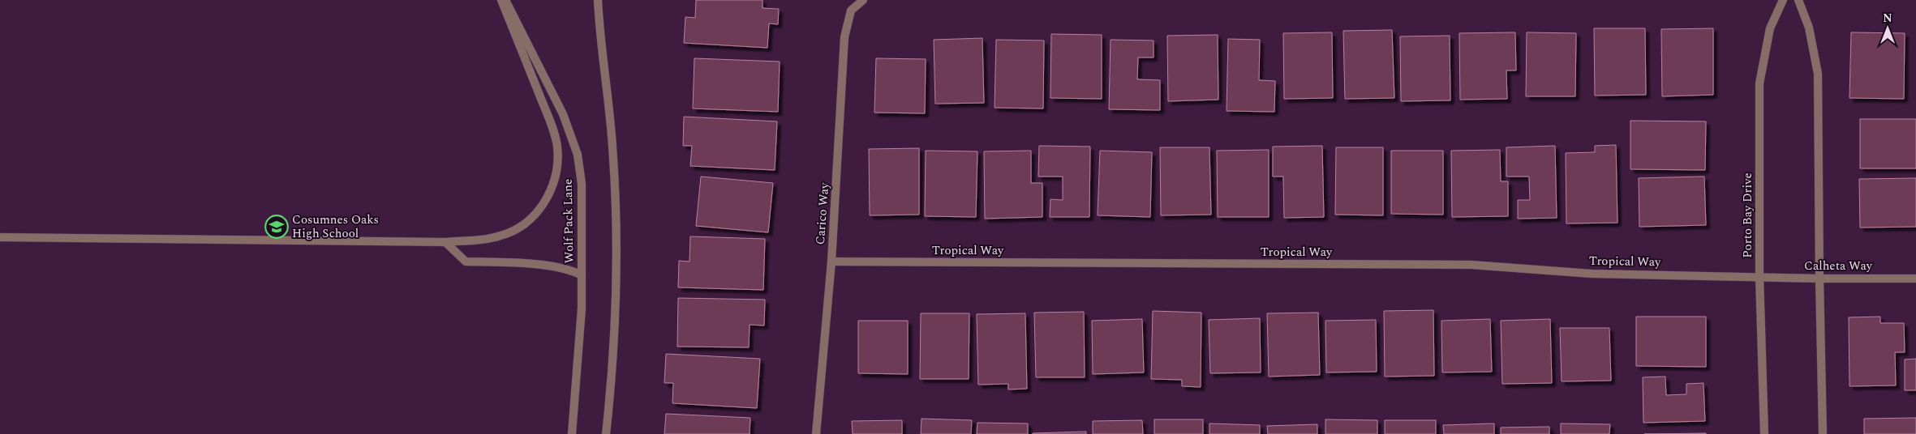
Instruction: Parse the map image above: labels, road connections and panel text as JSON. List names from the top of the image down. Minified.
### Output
{"streets":{"street":["Carico Way","Porto Bay Drive","Wolf Pack Lane","Tropical Way","Calheta Way"]},"crossings":[["Carico Way","Tropical Way"],["Porto Bay Drive","Tropical Way"],["Porto Bay Drive","Calheta Way"],["Tropical Way","Calheta Way"]],"places":{"school or university":["Cosumnes Oaks High School"]},"north":"top"}
